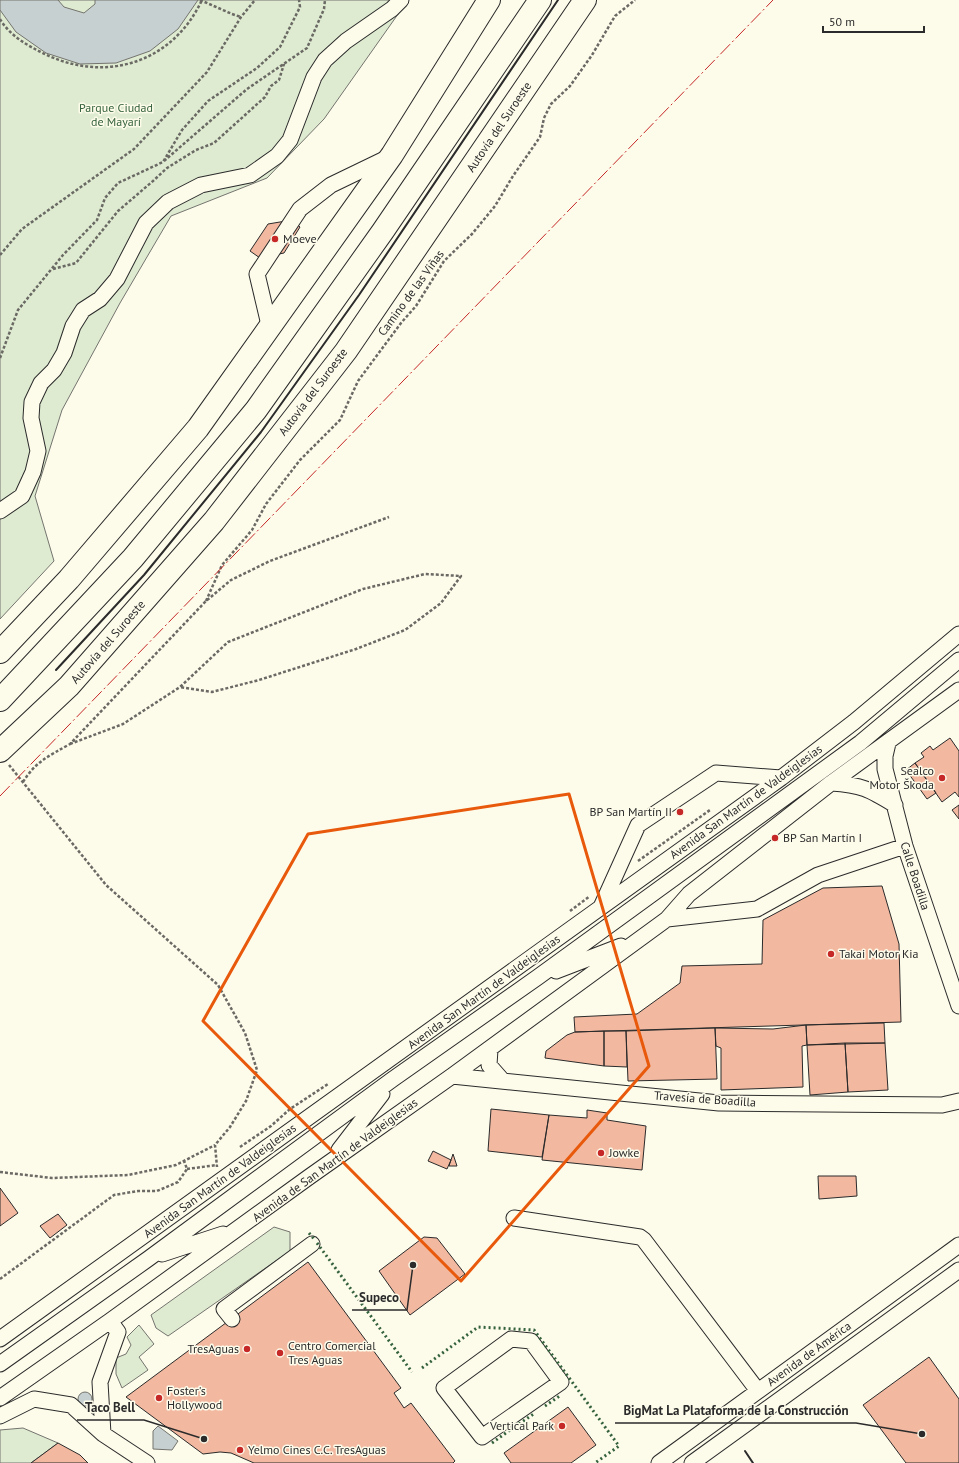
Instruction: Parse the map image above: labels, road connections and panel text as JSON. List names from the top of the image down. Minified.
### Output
{"streets":{"highway":["Autovía del Suroeste"],"street":["Avenida San Martín de Valdeiglesias","Calle Boadilla","Travesía de Boadilla","Avenida de San Martín de Valdeiglesias","Avenida de América"],"path":["Camino de las Viñas"]},"crossings":[["Calle Boadilla","Avenida de San Martín de Valdeiglesias"],["Travesía de Boadilla","Avenida de San Martín de Valdeiglesias"]],"parks":["Parque Ciudad de Mayarí"],"places":["Moeve","Sealco Motor Škoda","BP San Martín II","BP San Martín I","Takai Motor Kia","Jowke","Supeco","TresAguas","Centro Comercial Tres Aguas","Foster's Hollywood","Vertical Park","BigMat La Plataforma de la Construcción","Taco Bell","Yelmo Cines C.C. TresAguas"],"scale_bar":"50 m"}
